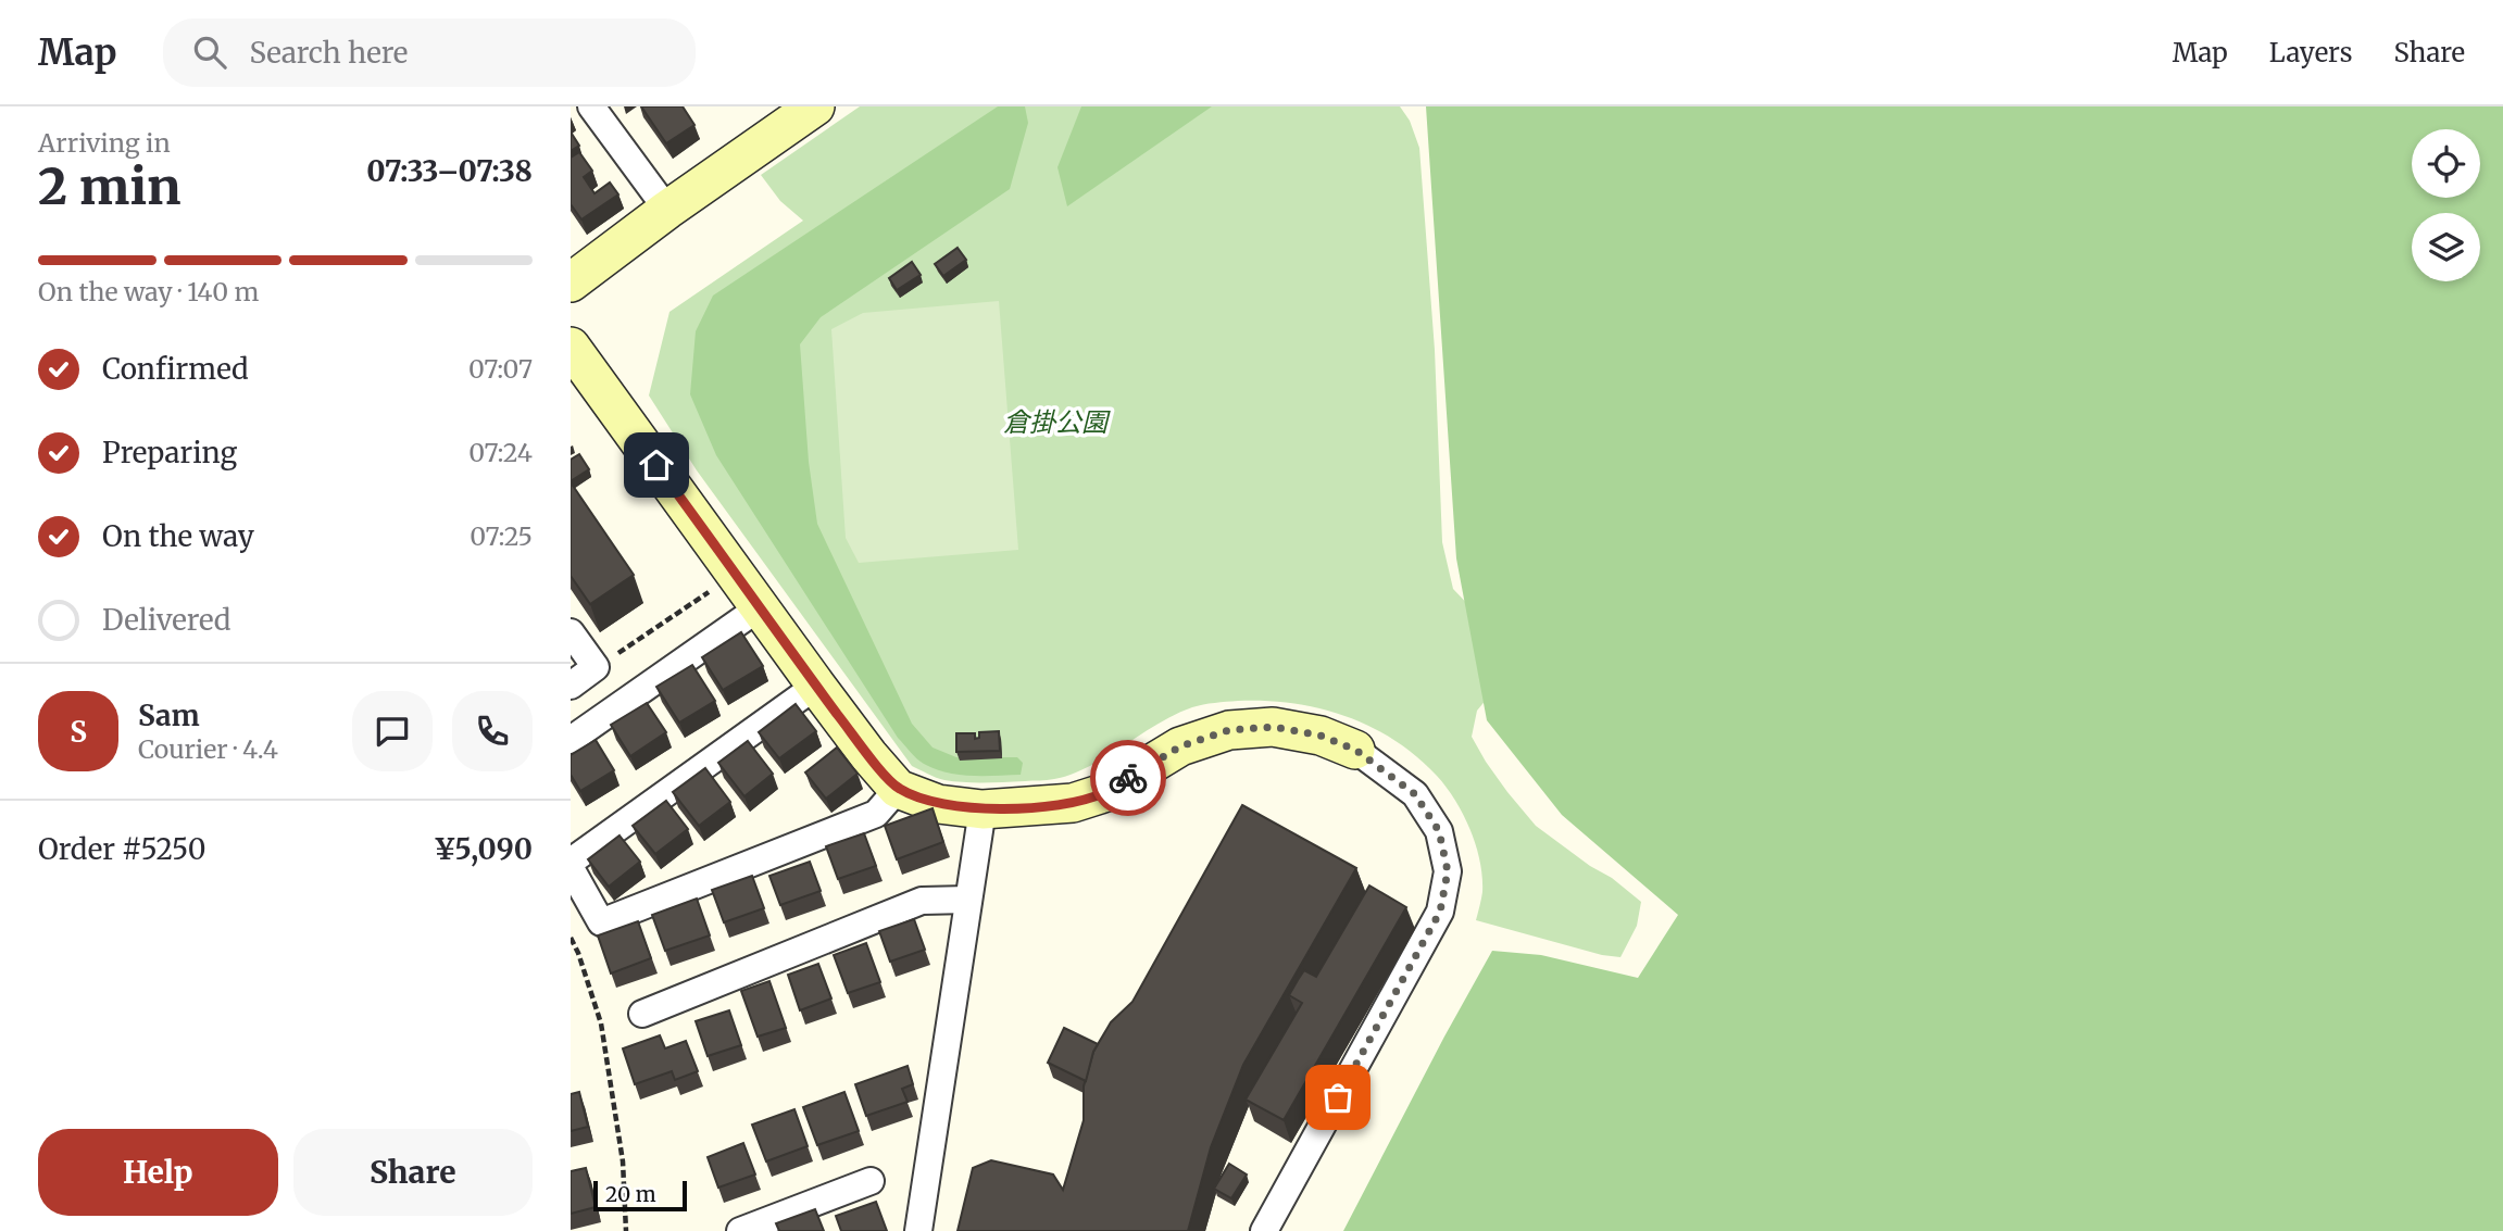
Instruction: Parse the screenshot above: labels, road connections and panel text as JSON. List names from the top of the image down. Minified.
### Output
{"parks":["倉掛公園"],"scale_bar":"20 m","page":{"header":"Map","search":"Search here","nav":["Map","Layers","Share"],"heading":["2 min","Arriving in","07:33–07:38"],"panel":["Sam","Courier · 4.4","Order #5250","¥5,090"],"bar":"On the way · 140 m","list":[["Confirmed","07:07"],["Preparing","07:24"],["On the way","07:25"],"Delivered"],"round":"S","buttons":["Help","Share"],"scale":"20 m"}}
